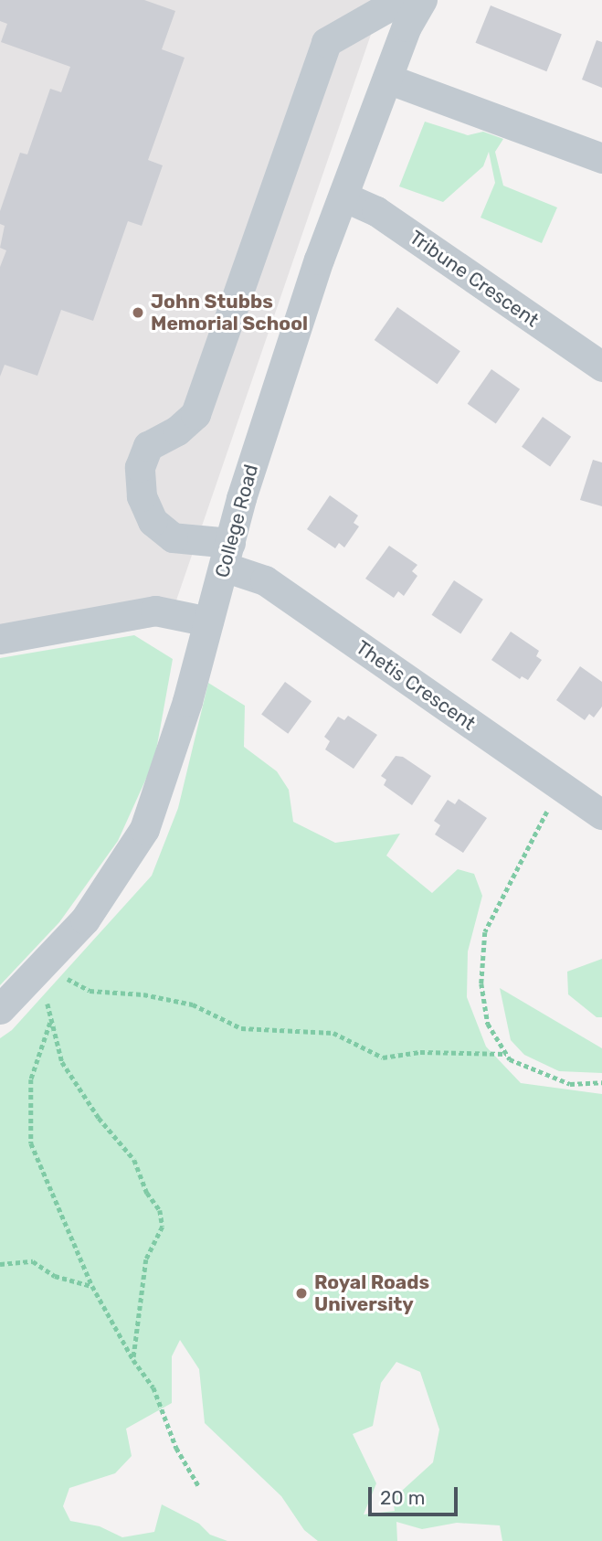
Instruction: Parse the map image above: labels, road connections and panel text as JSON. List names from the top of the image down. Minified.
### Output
{"streets":{"street":["Tribune Crescent","College Road","Thetis Crescent"]},"crossings":[["Tribune Crescent","College Road"],["College Road","Thetis Crescent"]],"places":["John Stubbs Memorial School","Royal Roads University"],"scale_bar":"20 m"}
